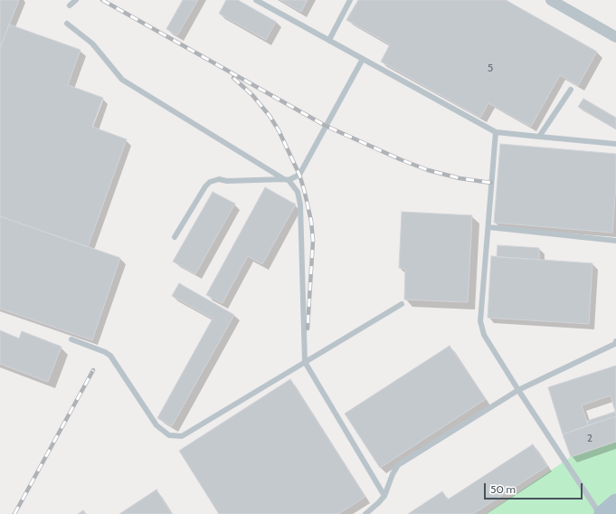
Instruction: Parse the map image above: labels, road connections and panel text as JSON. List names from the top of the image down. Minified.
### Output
{"house_numbers":["5","2"],"scale_bar":"50 m"}
